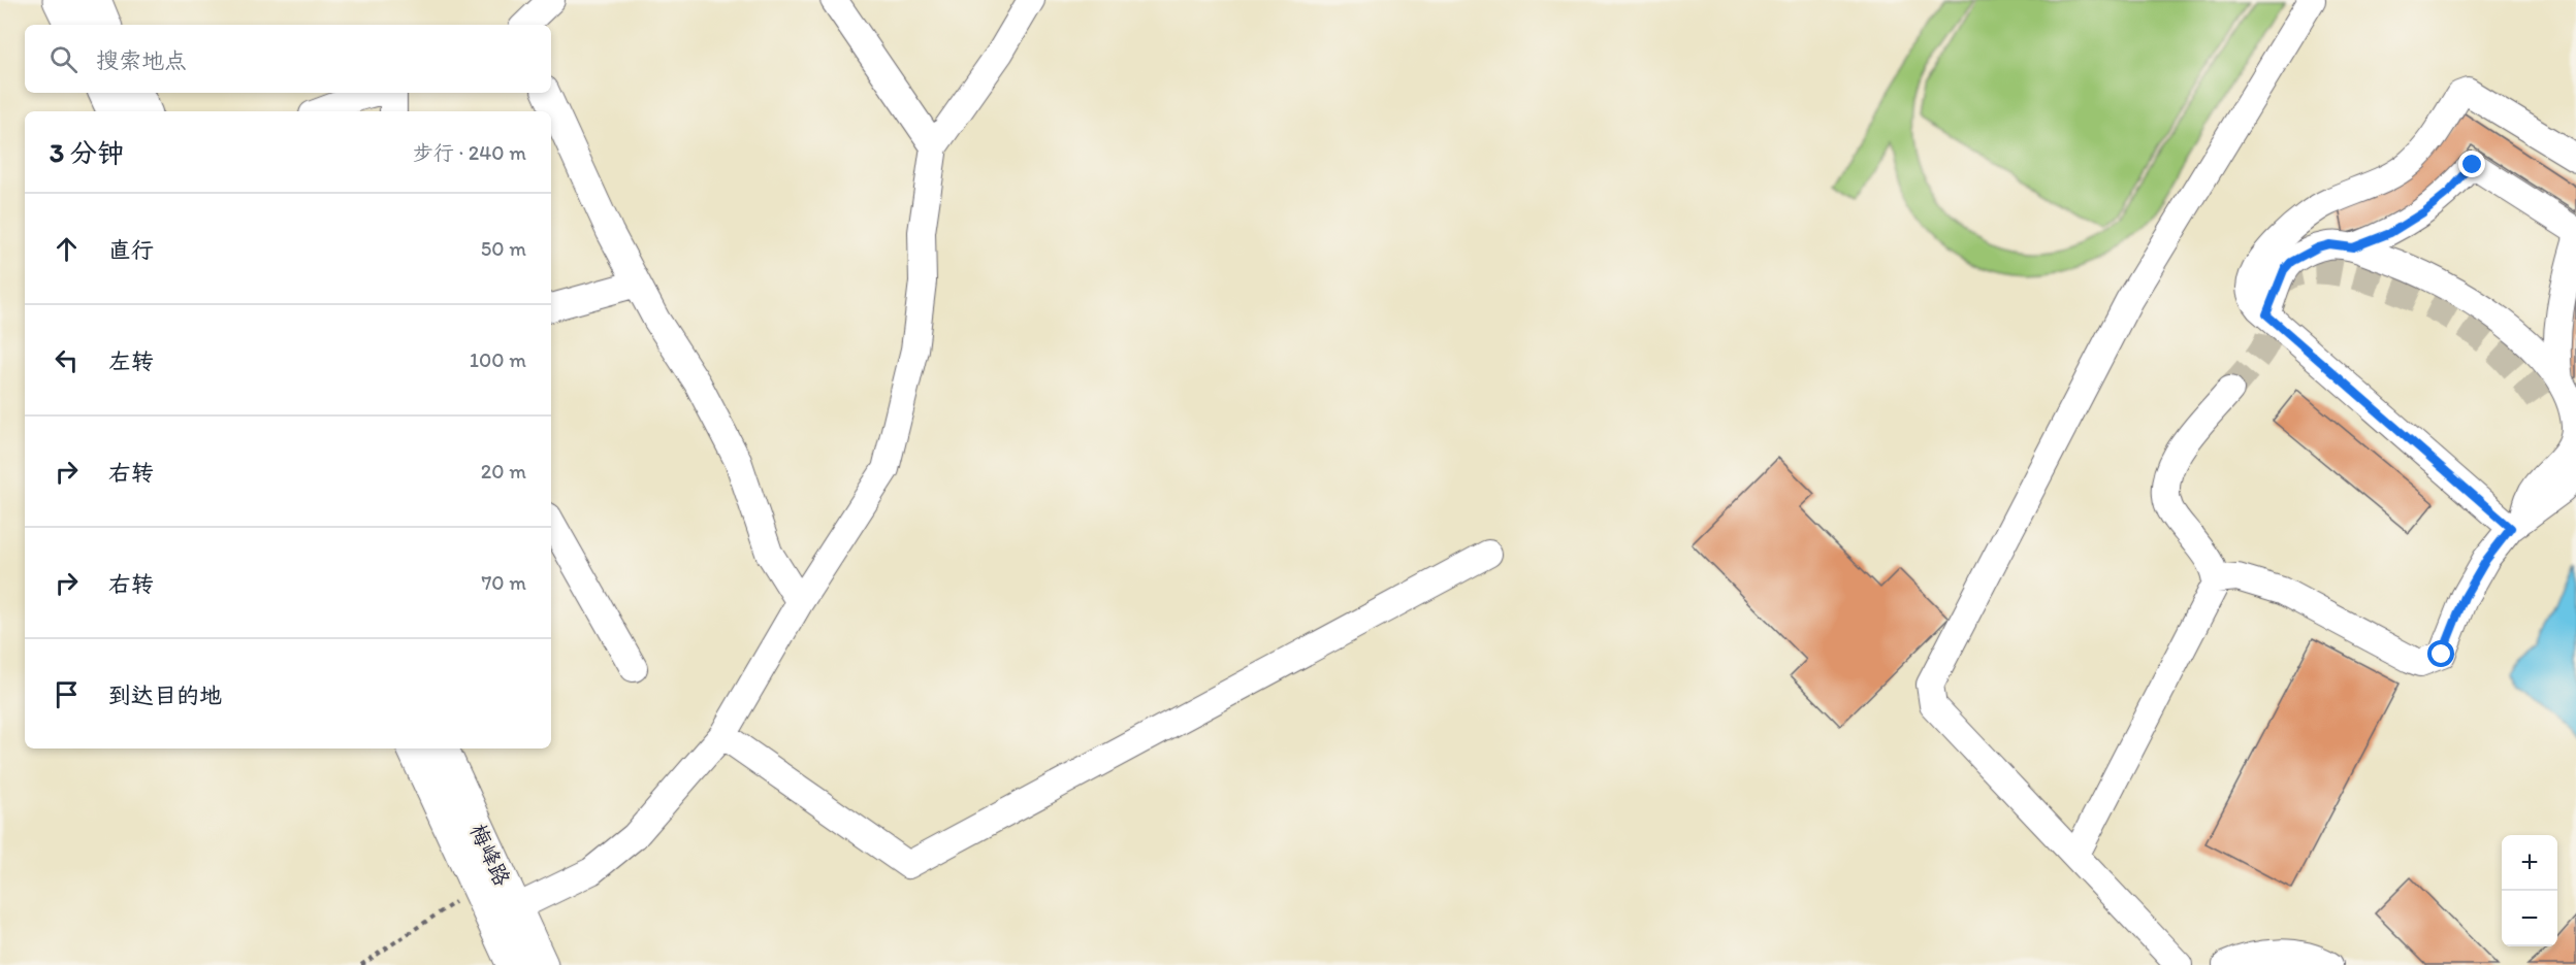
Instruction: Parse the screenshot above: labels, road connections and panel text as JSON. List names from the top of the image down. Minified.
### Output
{"streets":{"main road":["梅峰路"]},"page":{"search":"搜索地点","heading":["3 分钟","步行 · 240 m"],"list":[["直行","50 m"],["左转","100 m"],["右转","20 m"],["右转","70 m"],"到达目的地"],"map_buttons":["+","−"]}}
